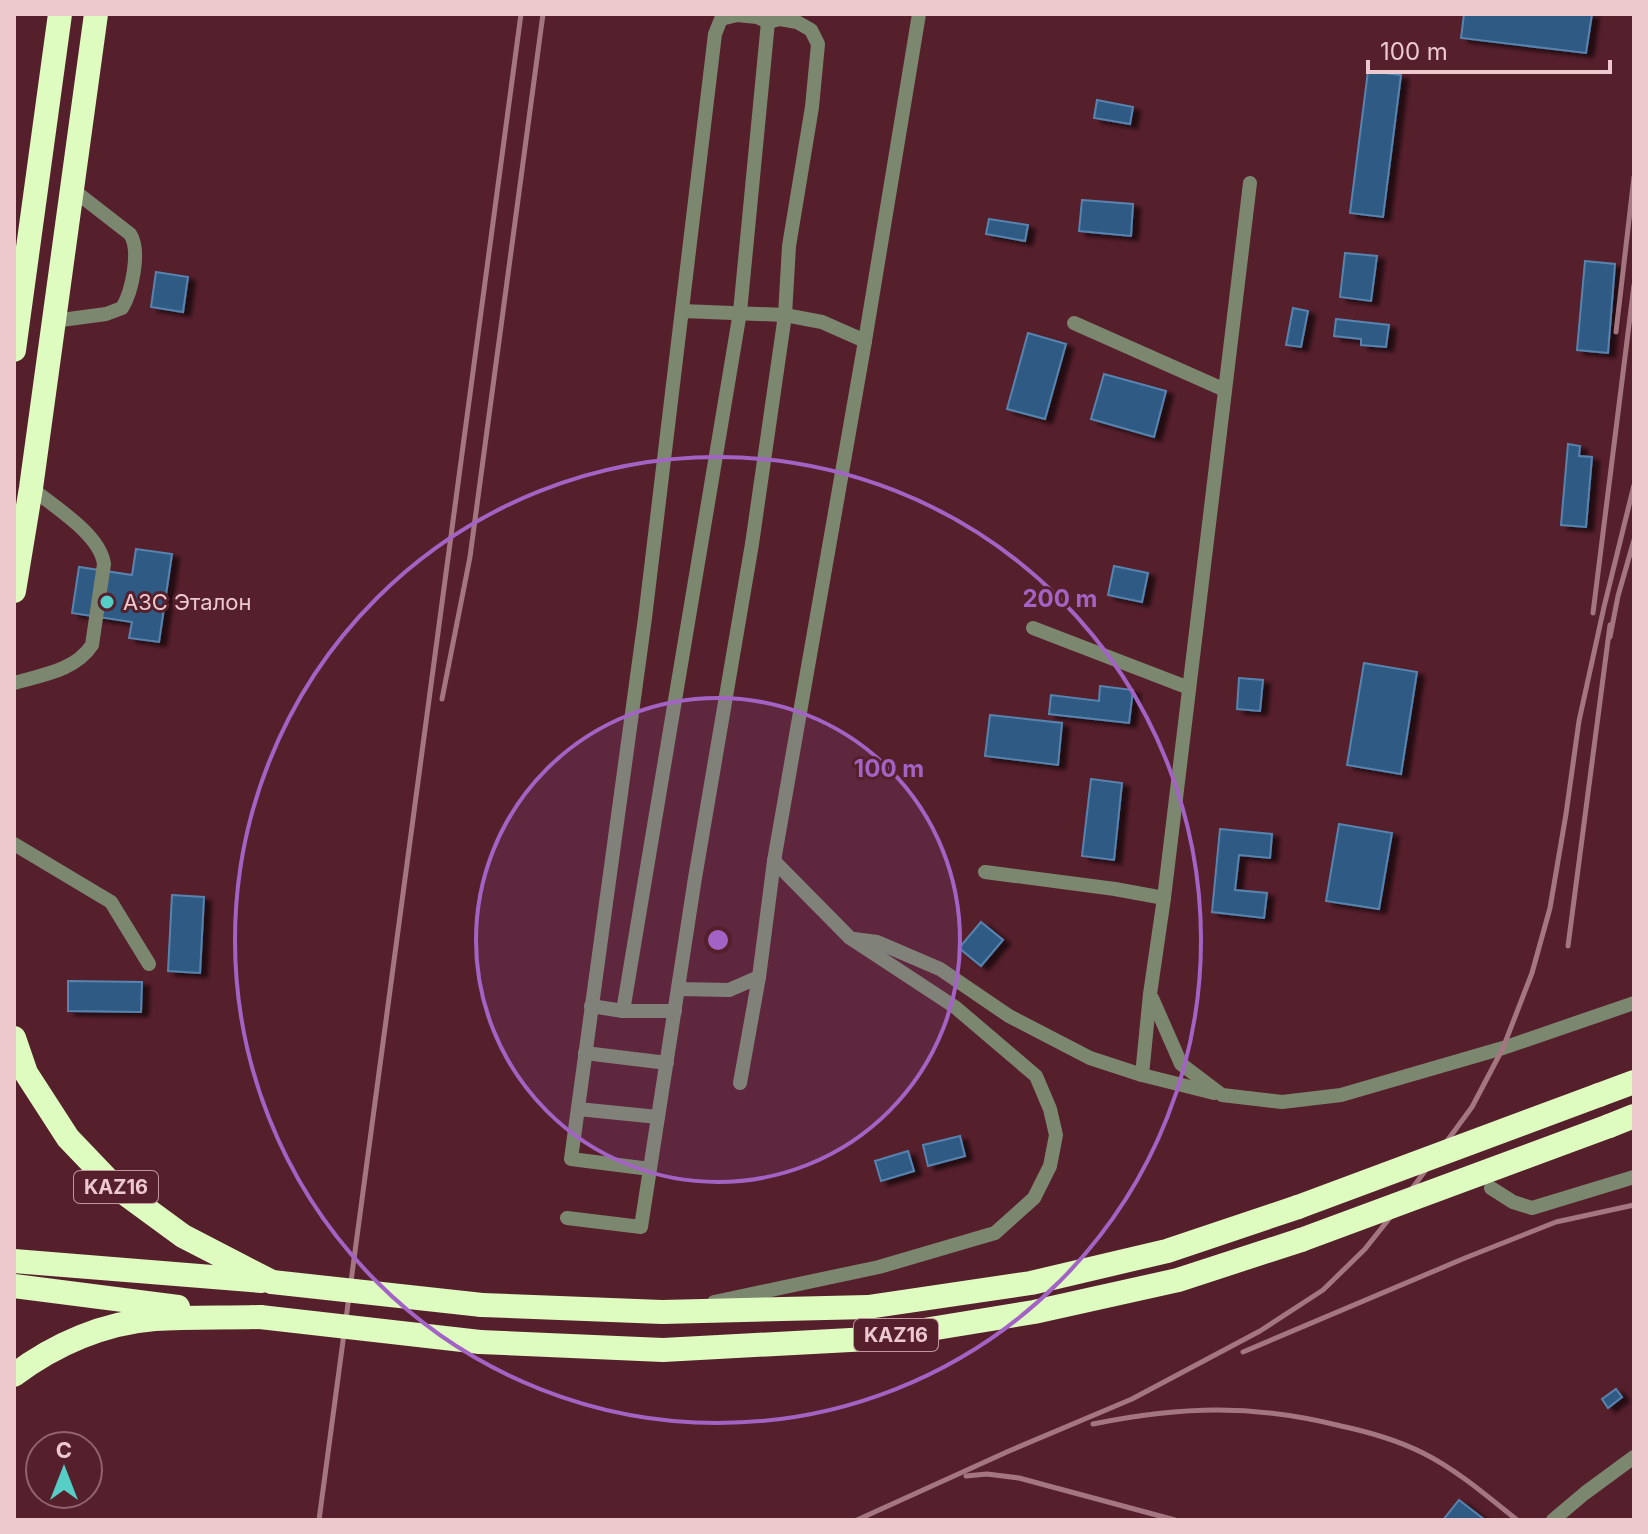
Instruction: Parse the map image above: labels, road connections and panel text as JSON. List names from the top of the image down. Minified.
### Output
{"streets":{"highway":["KAZ16"]},"places":["АЗС Эталон"],"scale_bar":"100 m","north":"top","rings":["200 m","100 m"]}
